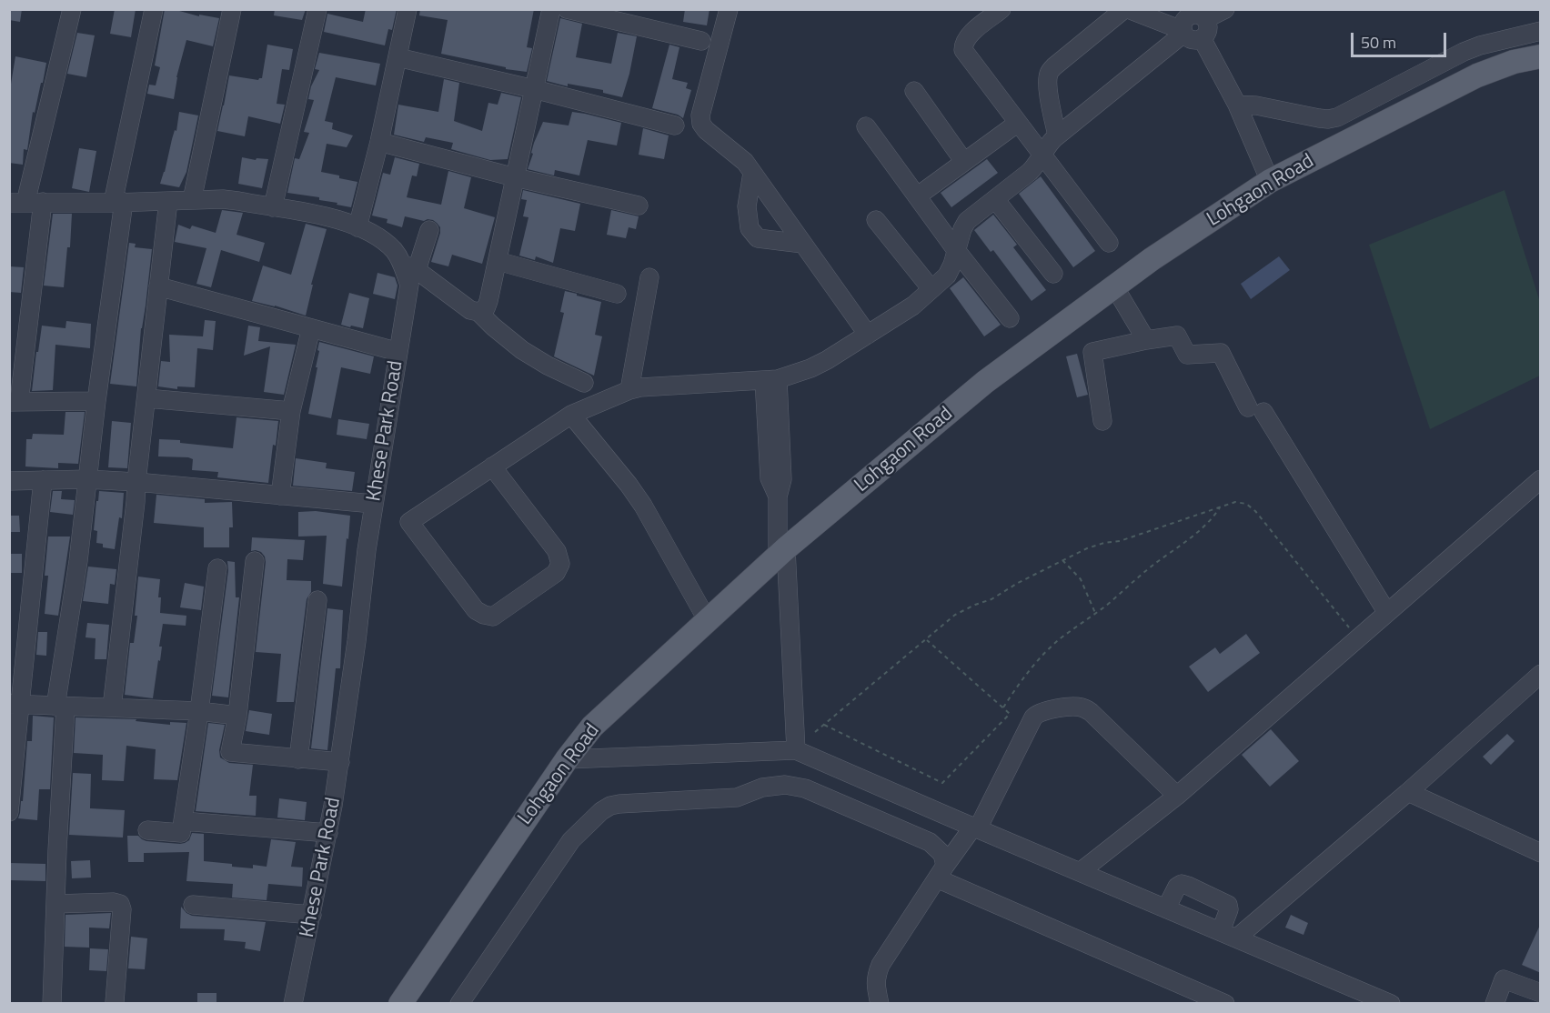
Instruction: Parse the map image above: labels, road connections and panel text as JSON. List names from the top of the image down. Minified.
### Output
{"streets":{"main road":["Lohgaon Road"],"street":["Khese Park Road"]},"scale_bar":"50 m"}
